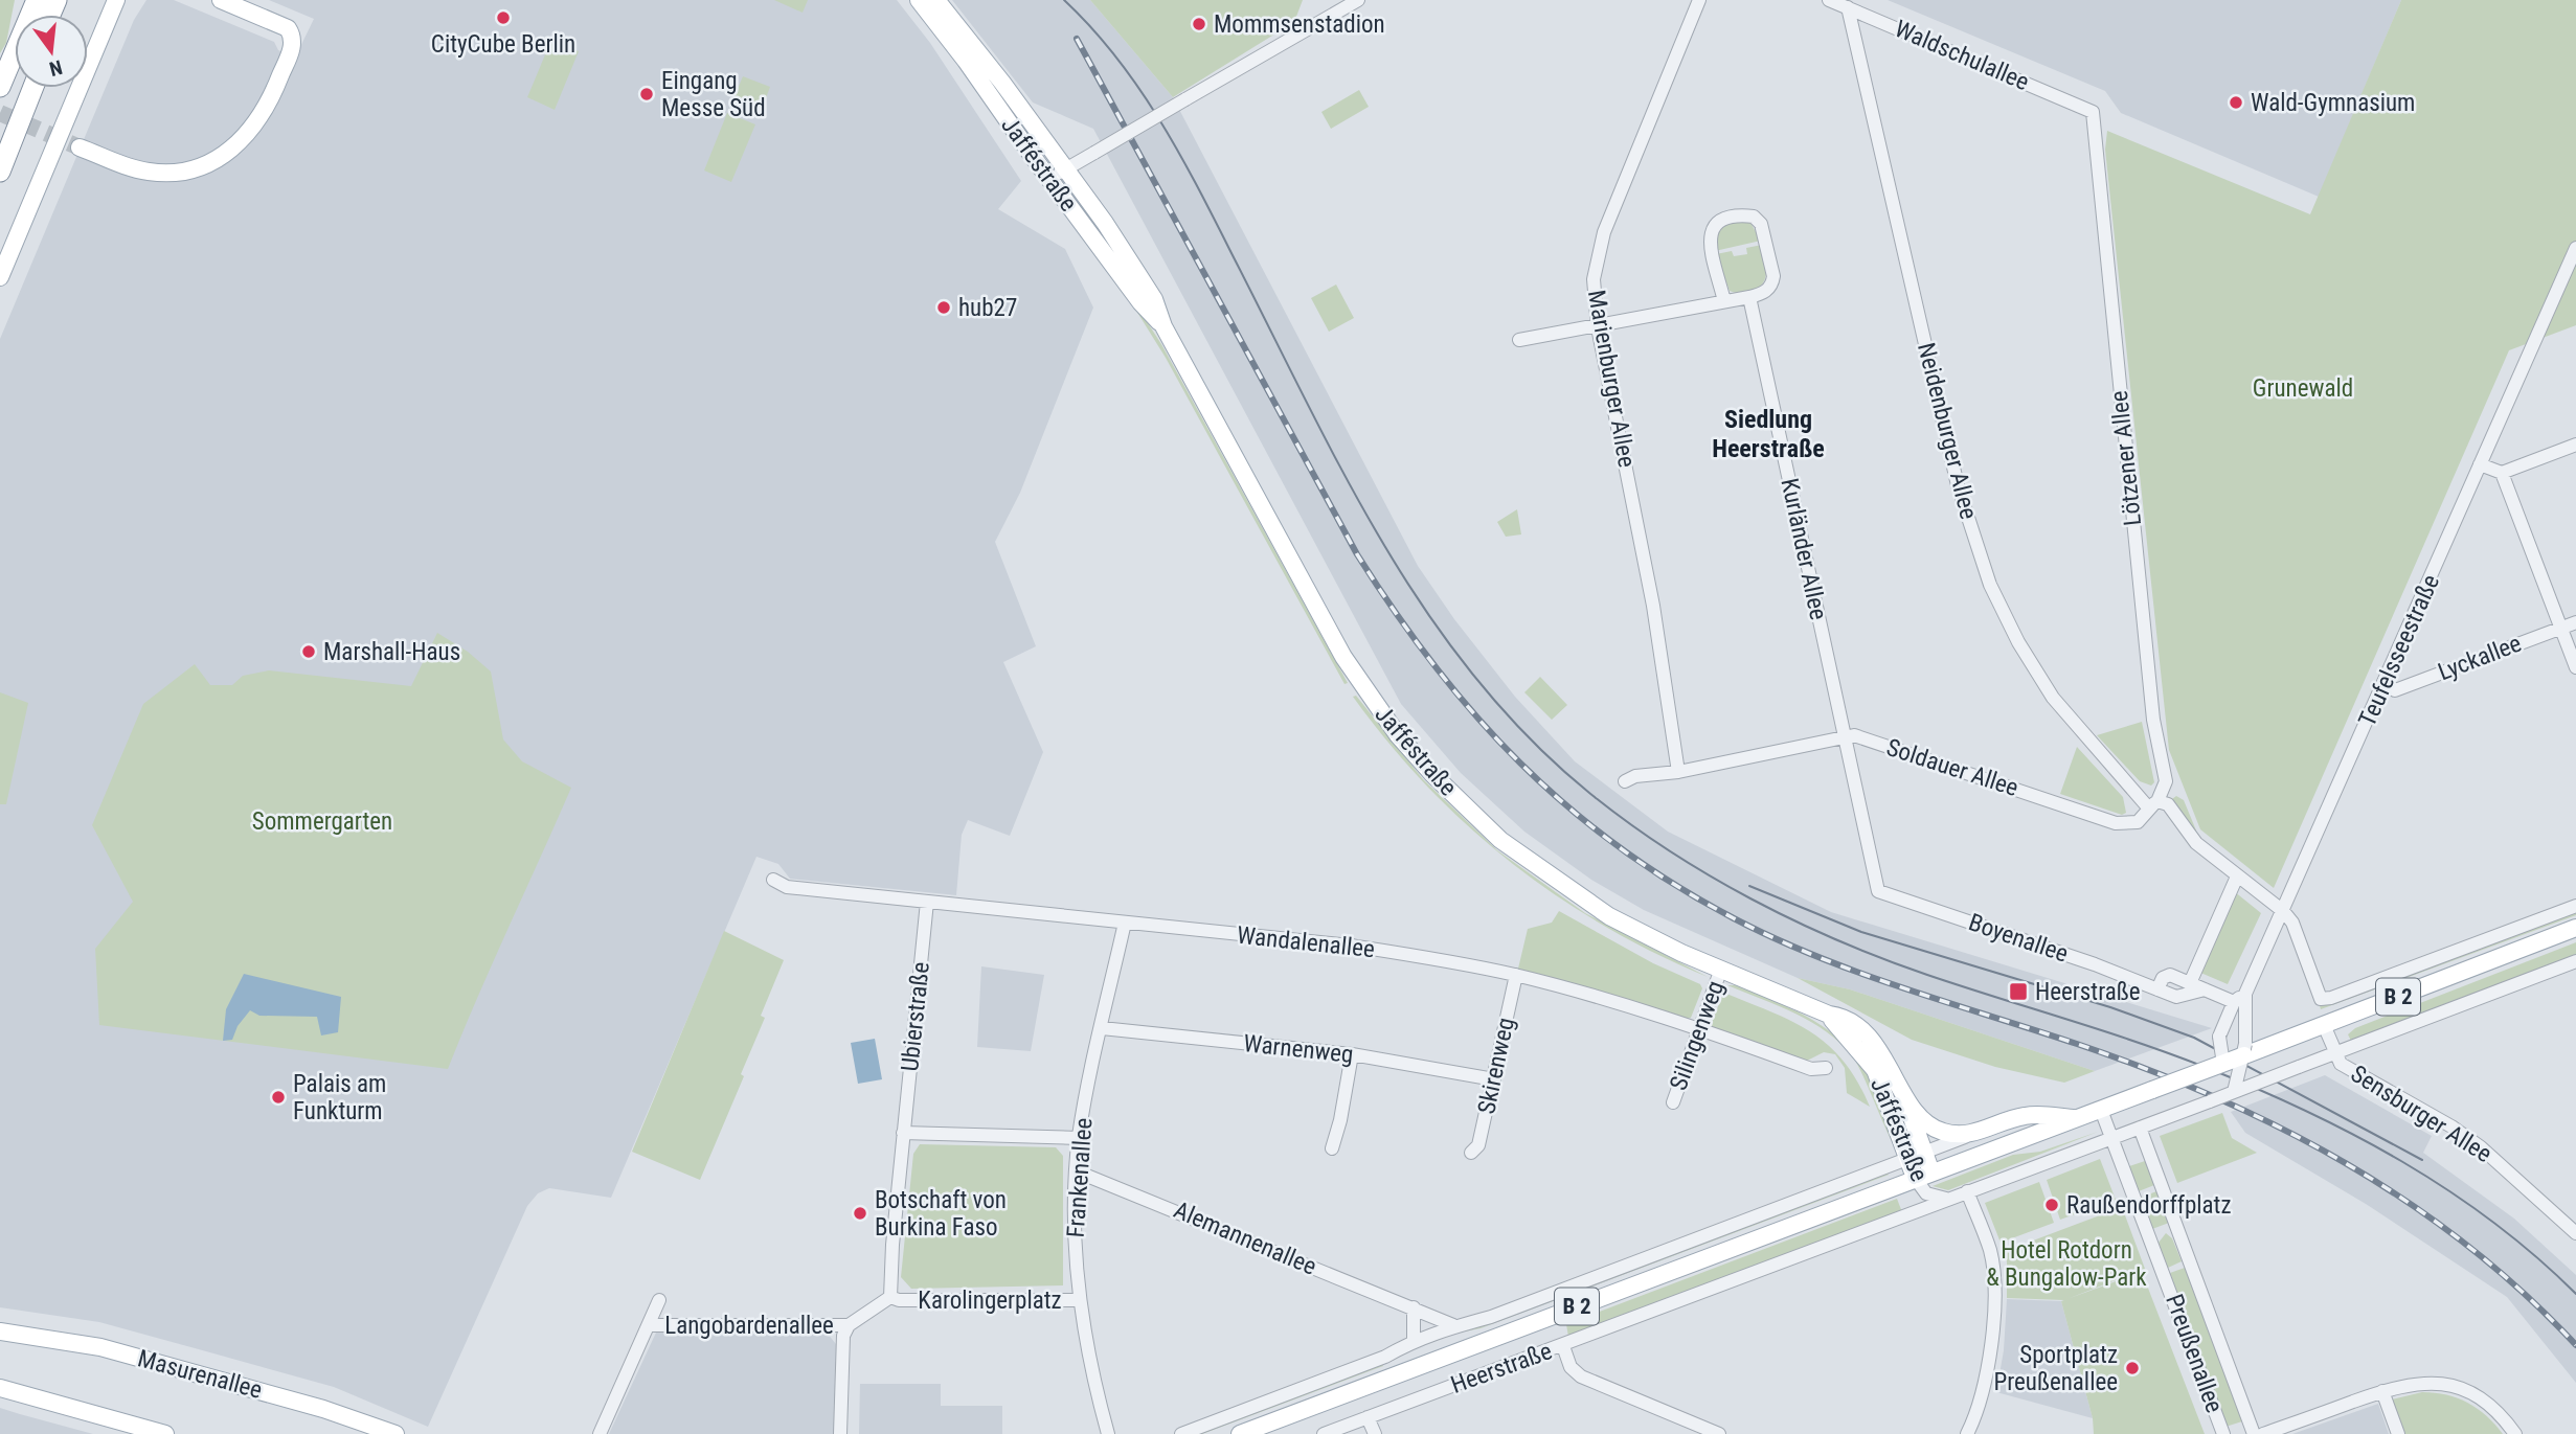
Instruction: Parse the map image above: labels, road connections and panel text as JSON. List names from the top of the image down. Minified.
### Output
{"streets":{"main road":["Jafféstraße","B 2","Heerstraße","Masurenallee"],"street":["Waldschulallee","Marienburger Allee","Neidenburger Allee","Lötzener Allee","Kurländer Allee","Teufelsseestraße","Lyckallee","Soldauer Allee","Boyenallee","Wandalenallee","Ubierstraße","Silingenweg","Warnenweg","Skirenweg","Sensburger Allee","Frankenallee","Alemannenallee","Karolingerplatz","Langobardenallee","Preußenallee"]},"crossings":[["Waldschulallee","Neidenburger Allee"],["Waldschulallee","Lötzener Allee"],["Jafféstraße","Silingenweg"],["Jafféstraße","Heerstraße"],["Marienburger Allee","Soldauer Allee"],["Neidenburger Allee","Lötzener Allee"],["Neidenburger Allee","Soldauer Allee"],["Lötzener Allee","Soldauer Allee"],["Kurländer Allee","Soldauer Allee"],["Kurländer Allee","Boyenallee"],["Teufelsseestraße","Lyckallee"],["Teufelsseestraße","Heerstraße"],["Wandalenallee","Ubierstraße"],["Wandalenallee","Silingenweg"],["Wandalenallee","Skirenweg"],["Wandalenallee","Frankenallee"],["Ubierstraße","Karolingerplatz"],["Warnenweg","Skirenweg"],["Warnenweg","Frankenallee"],["Sensburger Allee","Heerstraße"],["Frankenallee","Alemannenallee"],["Frankenallee","Karolingerplatz"],["Alemannenallee","Heerstraße"],["Preußenallee","Heerstraße"]],"districts":["Siedlung Heerstraße"],"parks":["Grunewald","Sommergarten","Hotel Rotdorn & Bungalow-Park"],"places":{"other":["CityCube Berlin","Mommsenstadion","Eingang Messe Süd","Wald-Gymnasium","hub27","Marshall-Haus","Palais am Funkturm","Raußendorffplatz","Botschaft von Burkina Faso","Sportplatz Preußenallee"],"transit":["Heerstraße"]},"north":"bottom"}
